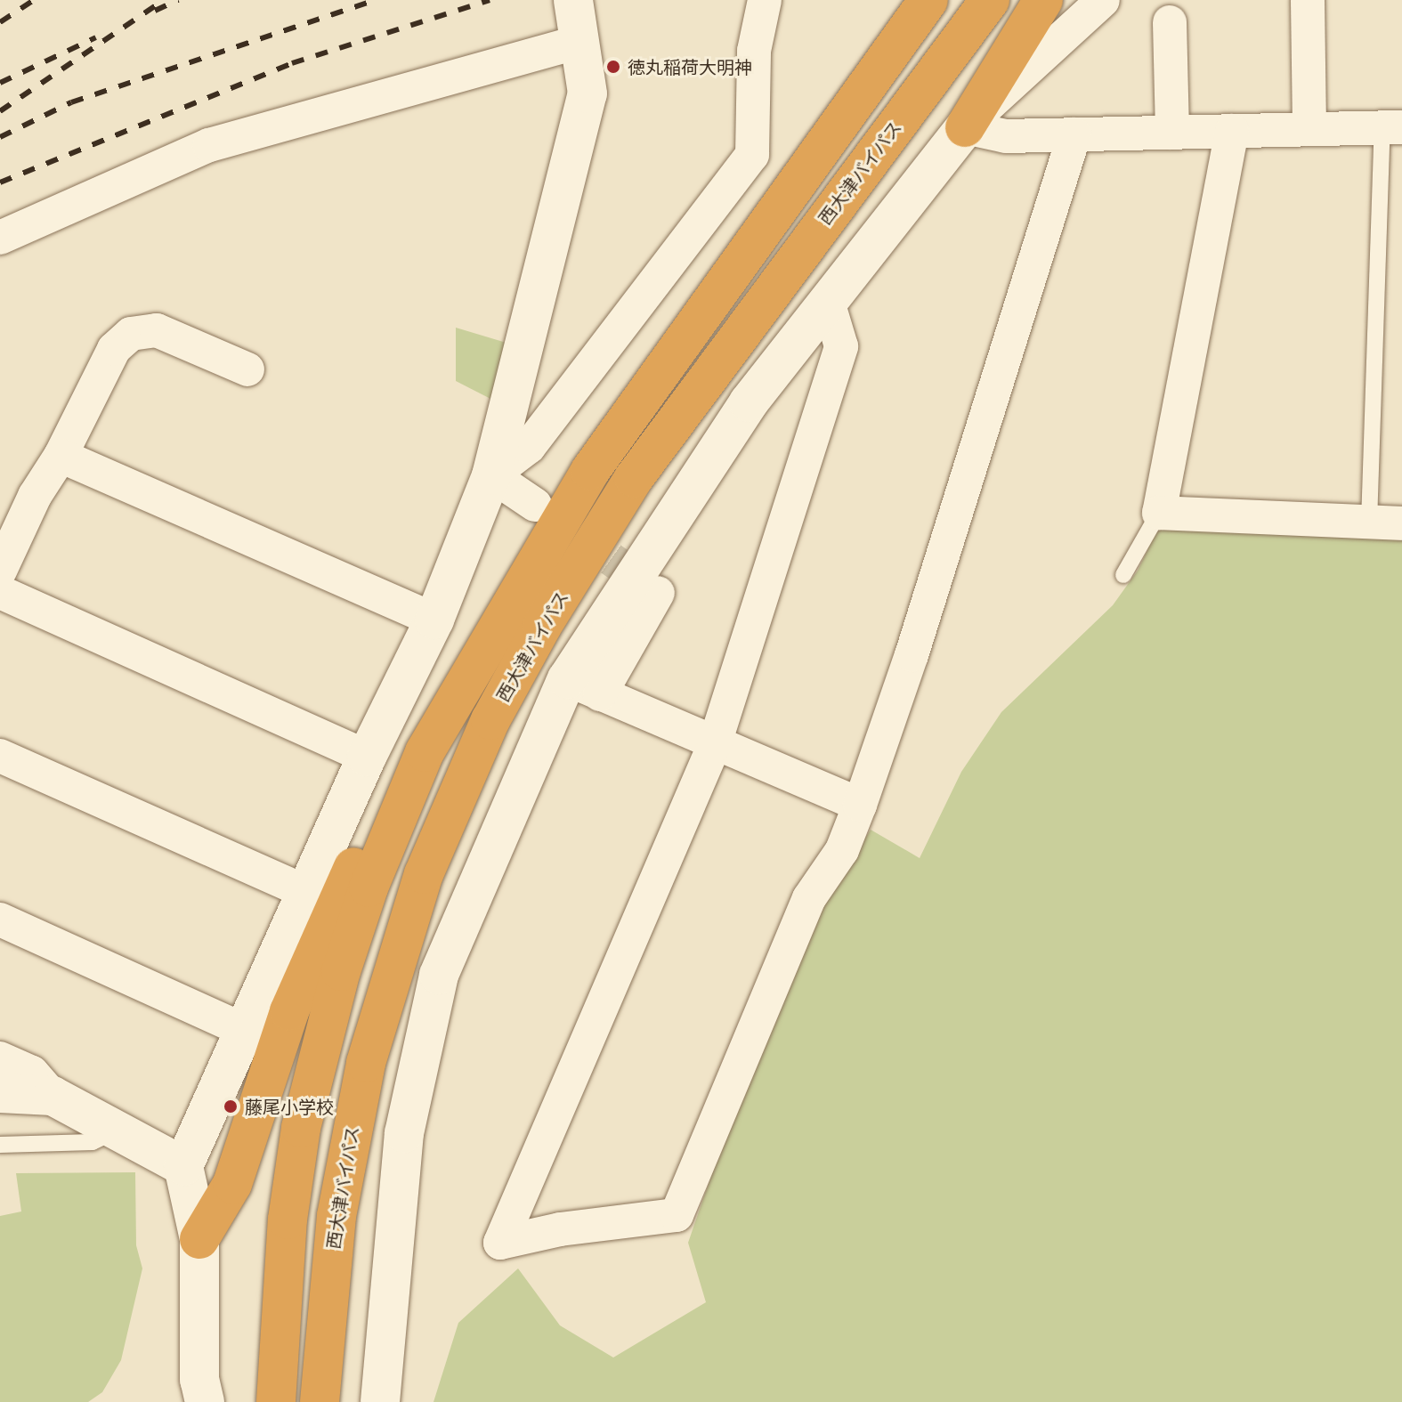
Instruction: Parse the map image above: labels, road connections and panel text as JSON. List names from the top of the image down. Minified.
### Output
{"streets":{"highway":["西大津バイパス"]},"places":["徳丸稲荷大明神","藤尾小学校"]}
